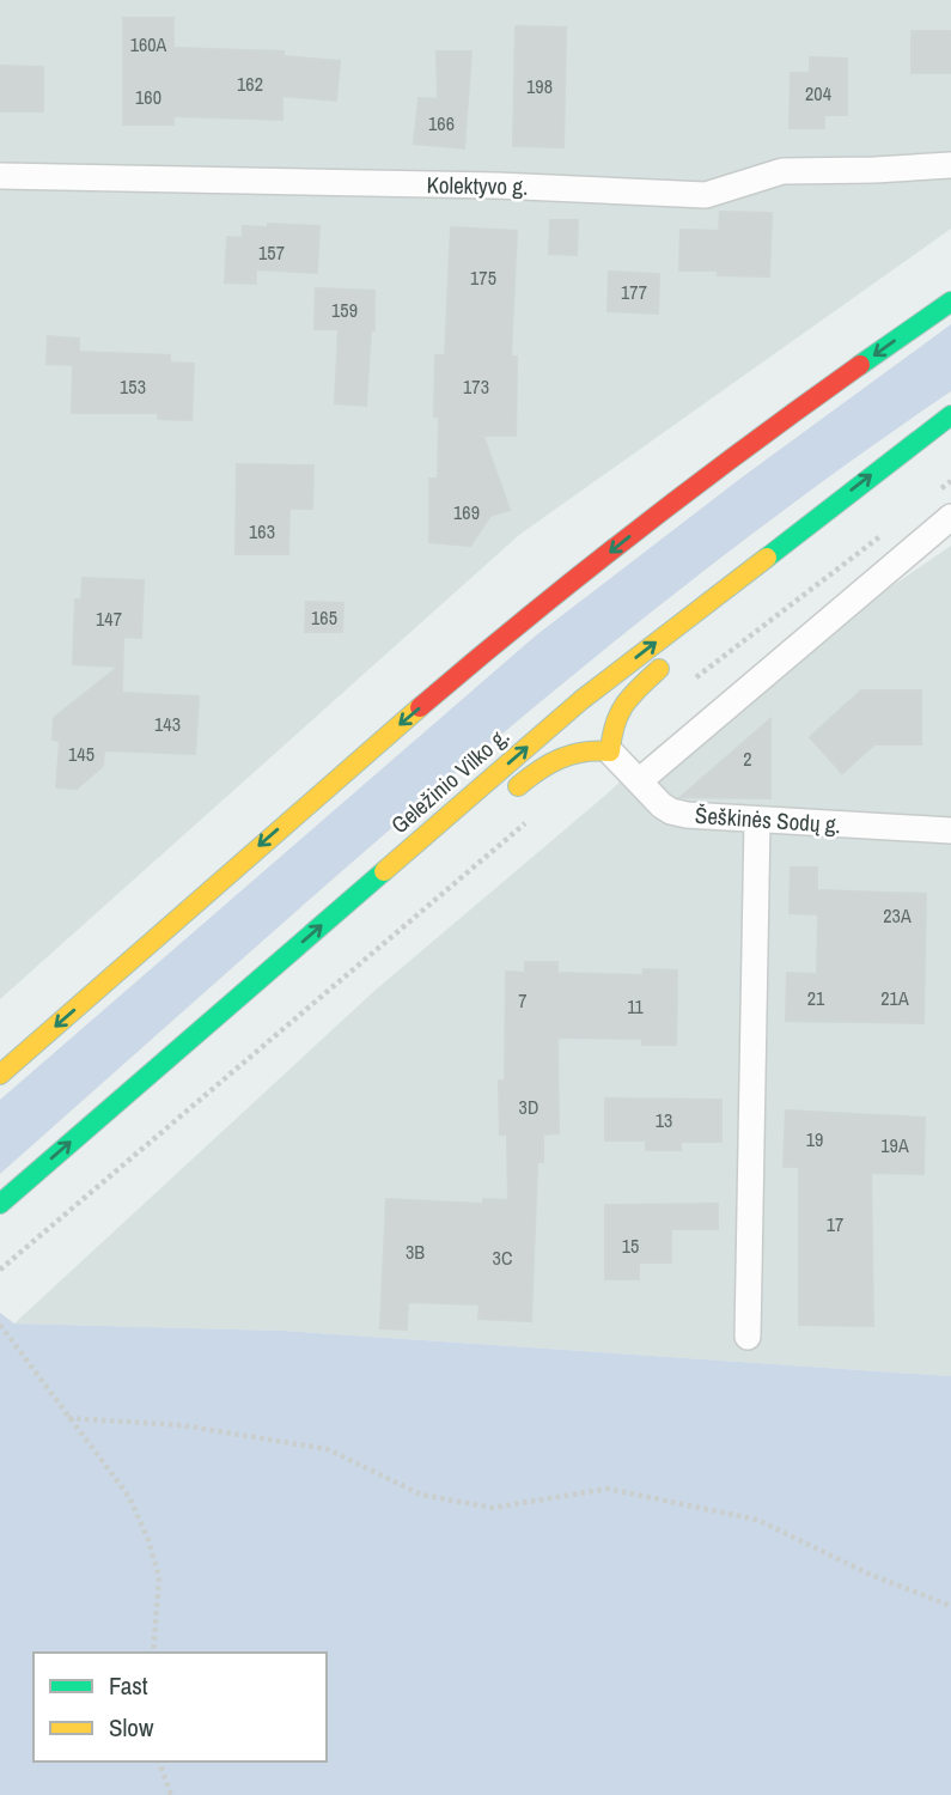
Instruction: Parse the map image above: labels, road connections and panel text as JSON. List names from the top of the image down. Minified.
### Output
{"streets":{"highway":["Geležinio Vilko g."],"street":["Kolektyvo g.","Šeškinės Sodų g."]},"house_numbers":["160A","162","198","204","160","166","157","175","177","159","153","173","169","163","165","147","143","145","2","23A","21","21A","7","11","3D","13","19","19A","17","15","3B","3C"],"legend":["Fast","Slow"]}
